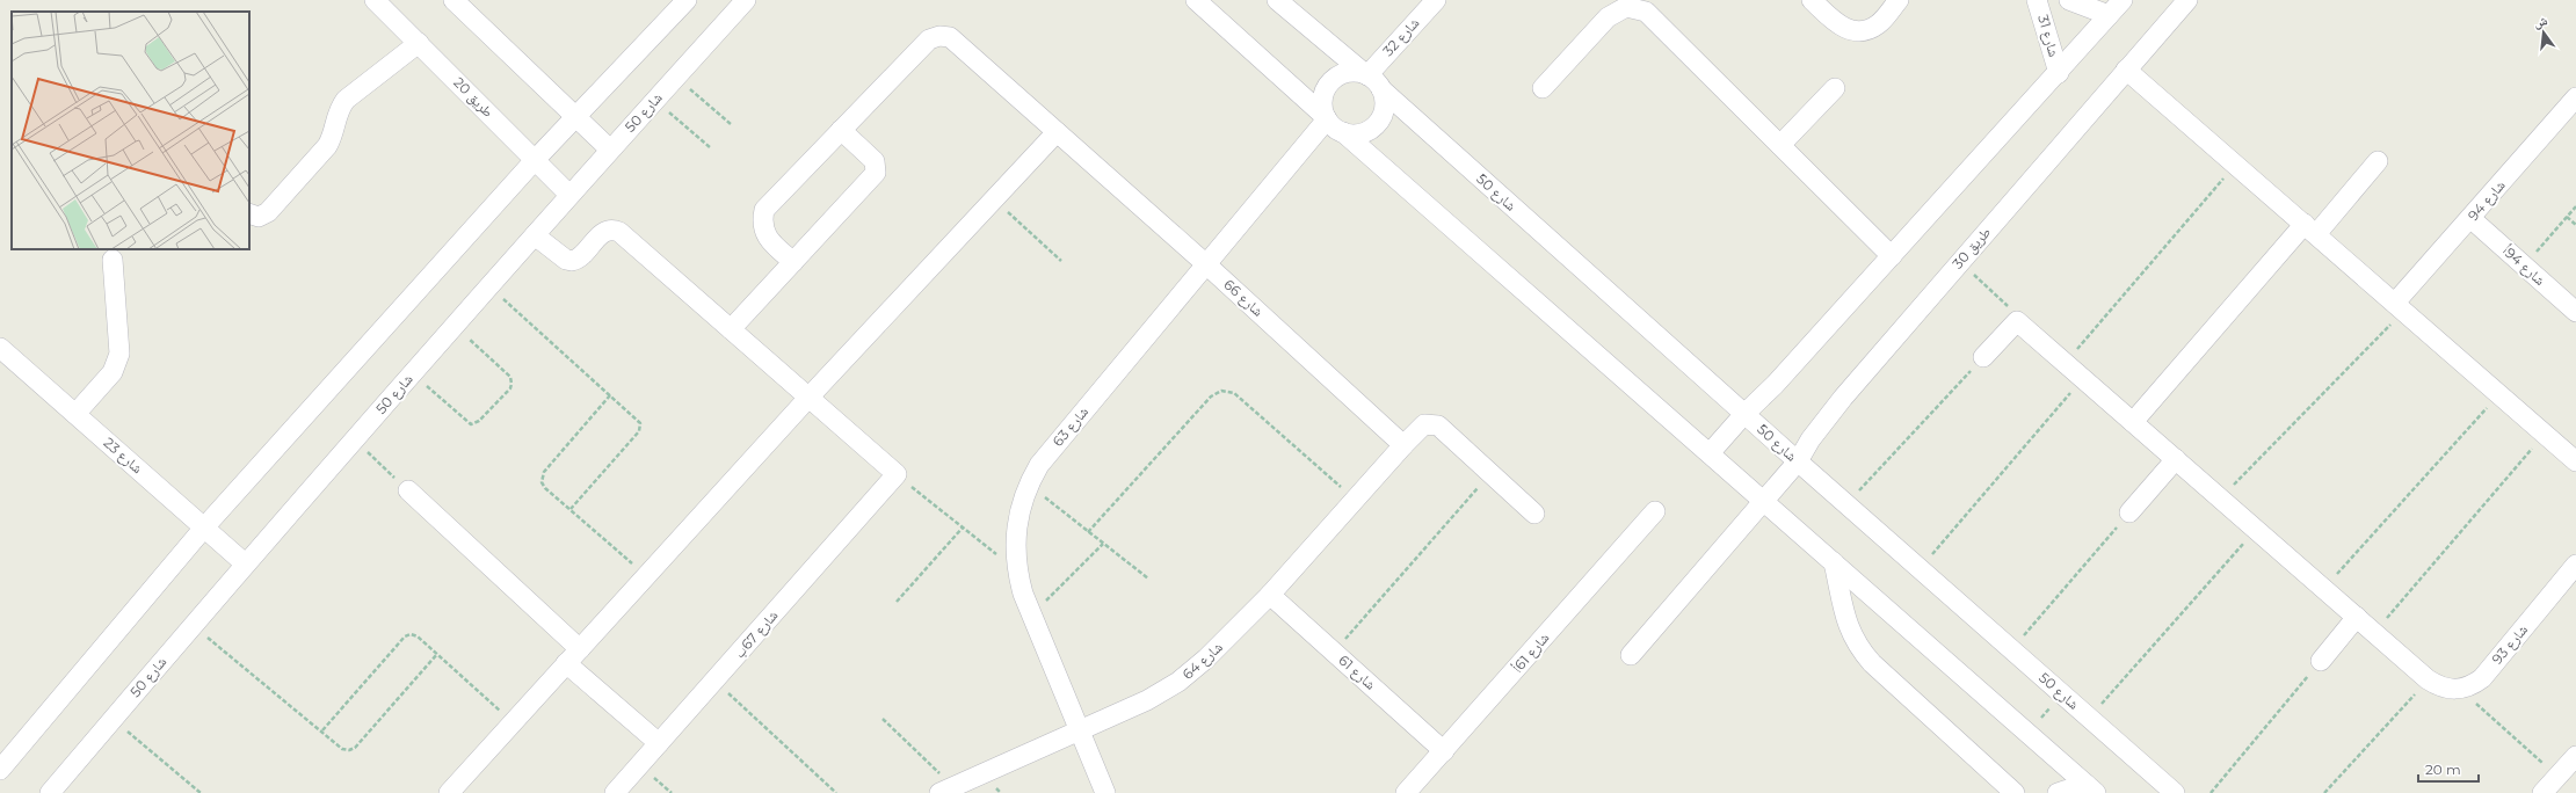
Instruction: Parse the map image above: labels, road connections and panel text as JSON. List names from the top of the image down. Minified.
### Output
{"streets":{"street":["شارع 31","شارع 32","طريق 20","شارع 50","شارع 94","طريق 30","شارع 94أ","شارع 66","شارع 63","شارع 23","شارع 67ب","شارع 93","شارع 61أ","شارع 64","شارع 61"]},"crossings":[["شارع 32","شارع 50"],["شارع 32","شارع 63"],["طريق 20","شارع 50"],["شارع 50","طريق 30"],["شارع 50","شارع 63"],["شارع 50","شارع 23"],["شارع 94","شارع 94أ"],["شارع 66","شارع 63"],["شارع 66","شارع 64"],["شارع 63","شارع 64"],["شارع 61أ","شارع 61"],["شارع 64","شارع 61"]],"scale_bar":"20 m","north":"top"}
